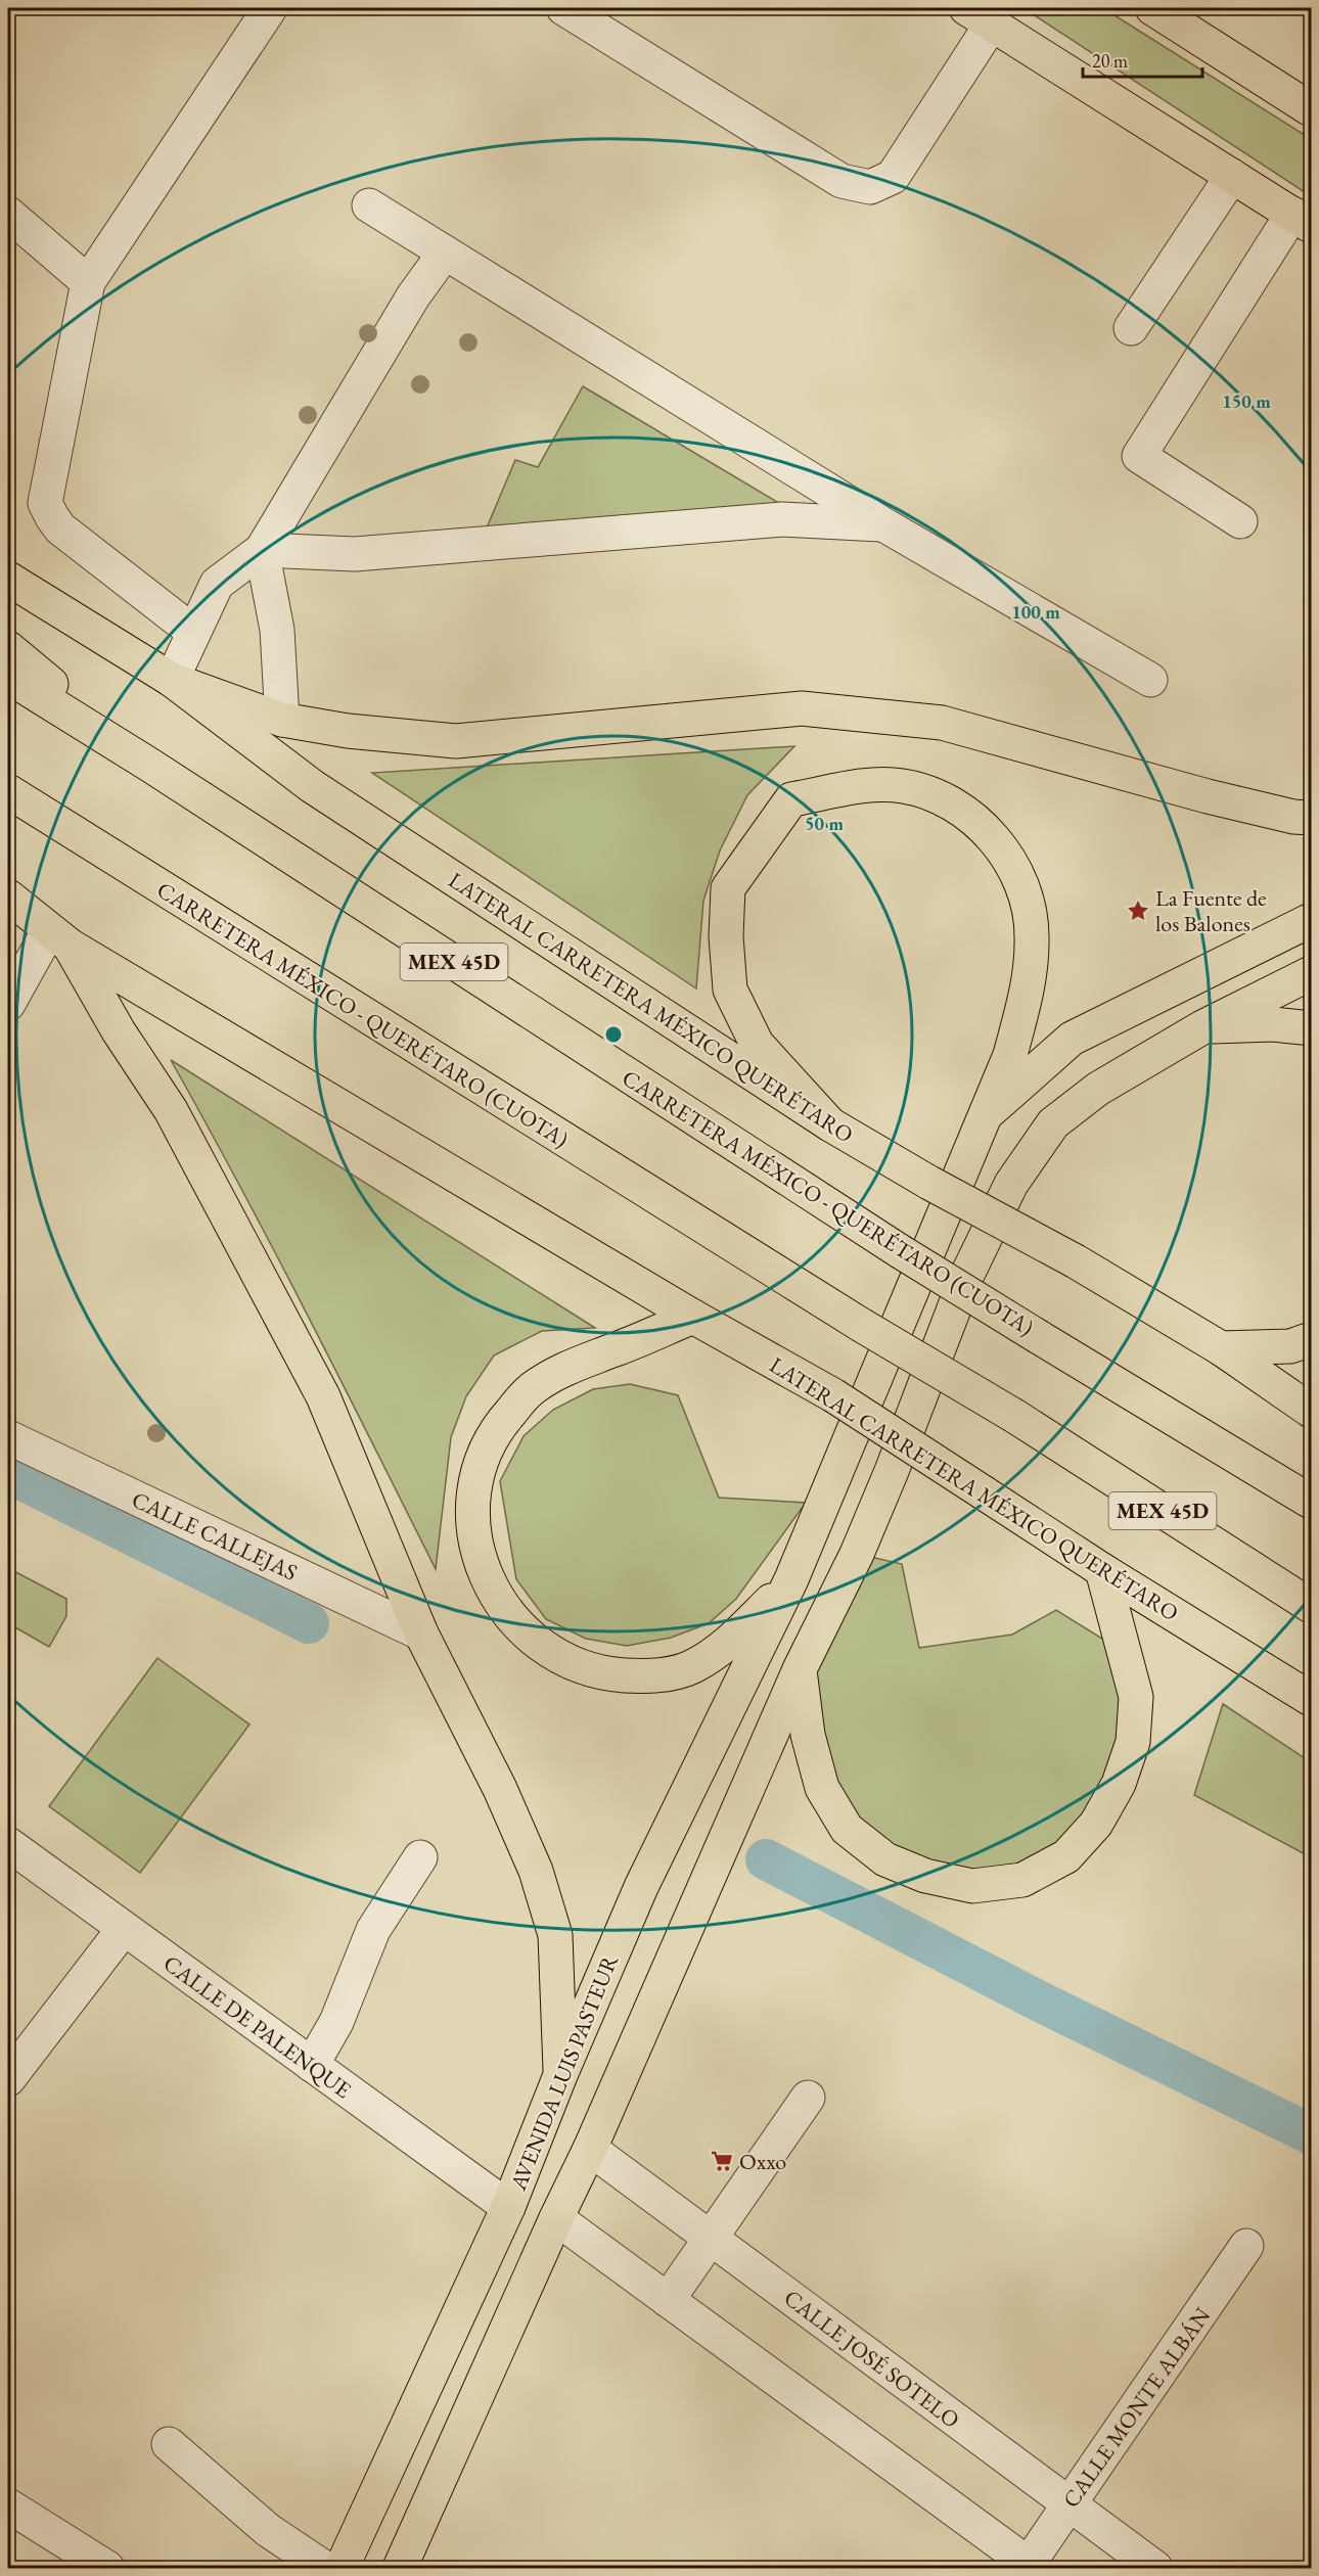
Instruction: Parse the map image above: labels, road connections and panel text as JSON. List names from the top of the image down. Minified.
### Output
{"streets":{"main road":["MEX 45D","LATERAL CARRETERA MÉXICO QUERÉTARO","CARRETERA MÉXICO - QUERÉTARO (CUOTA)","AVENIDA LUIS PASTEUR"],"street":["CALLE CALLEJAS","CALLE DE PALENQUE","CALLE JOSÉ SOTELO","CALLE MONTE ALBÁN"]},"crossings":[["LATERAL CARRETERA MÉXICO QUERÉTARO","AVENIDA LUIS PASTEUR"],["CALLE DE PALENQUE","AVENIDA LUIS PASTEUR"],["CALLE JOSÉ SOTELO","CALLE MONTE ALBÁN"]],"places":{"place":["La Fuente de los Balones"],"supermarket":["Oxxo"]},"scale_bar":"20 m","rings":["150 m","100 m","50 m"]}
